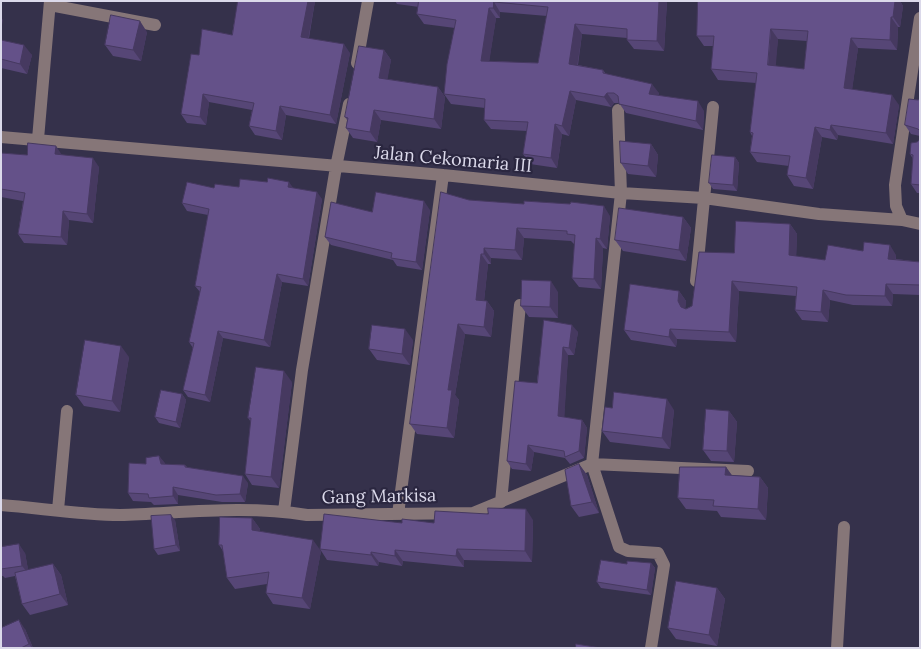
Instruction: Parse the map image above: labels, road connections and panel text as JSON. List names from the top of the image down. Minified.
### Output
{"streets":{"street":["Jalan Cekomaria III","Gang Markisa"]}}
